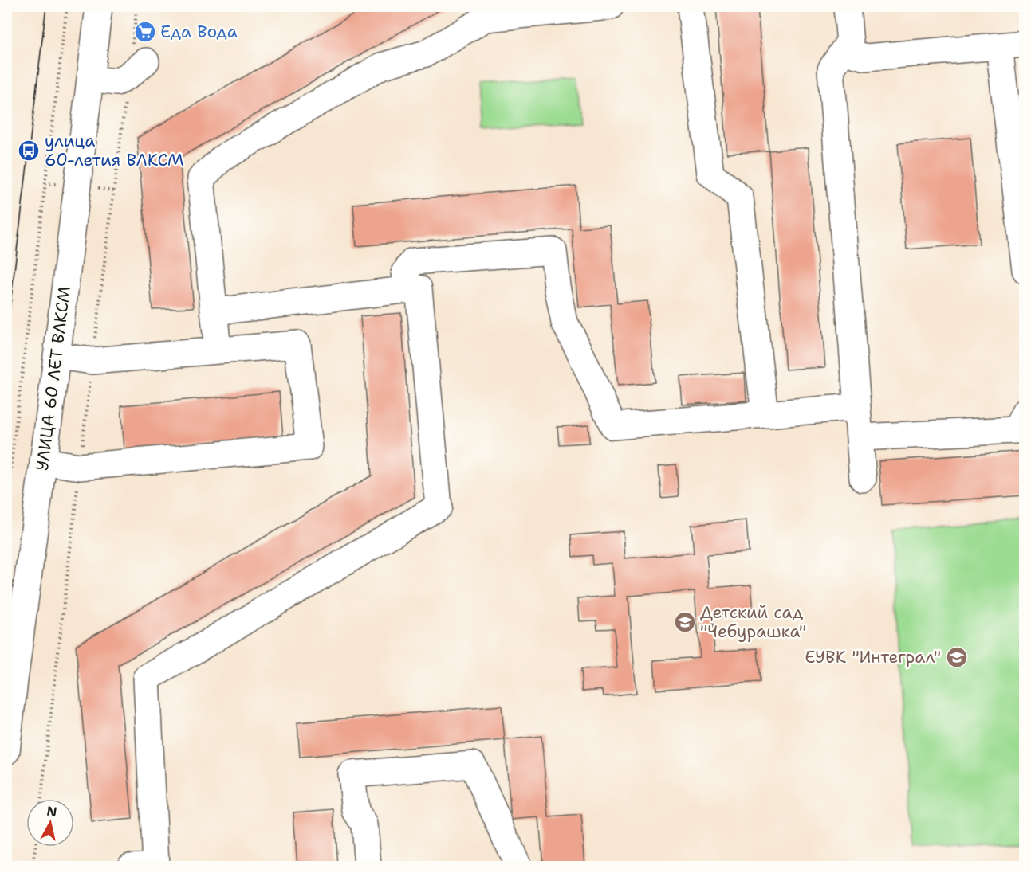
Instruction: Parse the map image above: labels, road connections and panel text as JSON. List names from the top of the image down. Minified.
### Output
{"streets":{"street":["УЛИЦА 60 ЛЕТ ВЛКСМ"]},"places":{"supermarket":["Еда Вода"],"bus stop":["улица 60-летия ВЛКСМ"],"school or university":["Детский сад \"Чебурашка\"","ЕУВК \"Интеграл\""]},"north":"top"}
